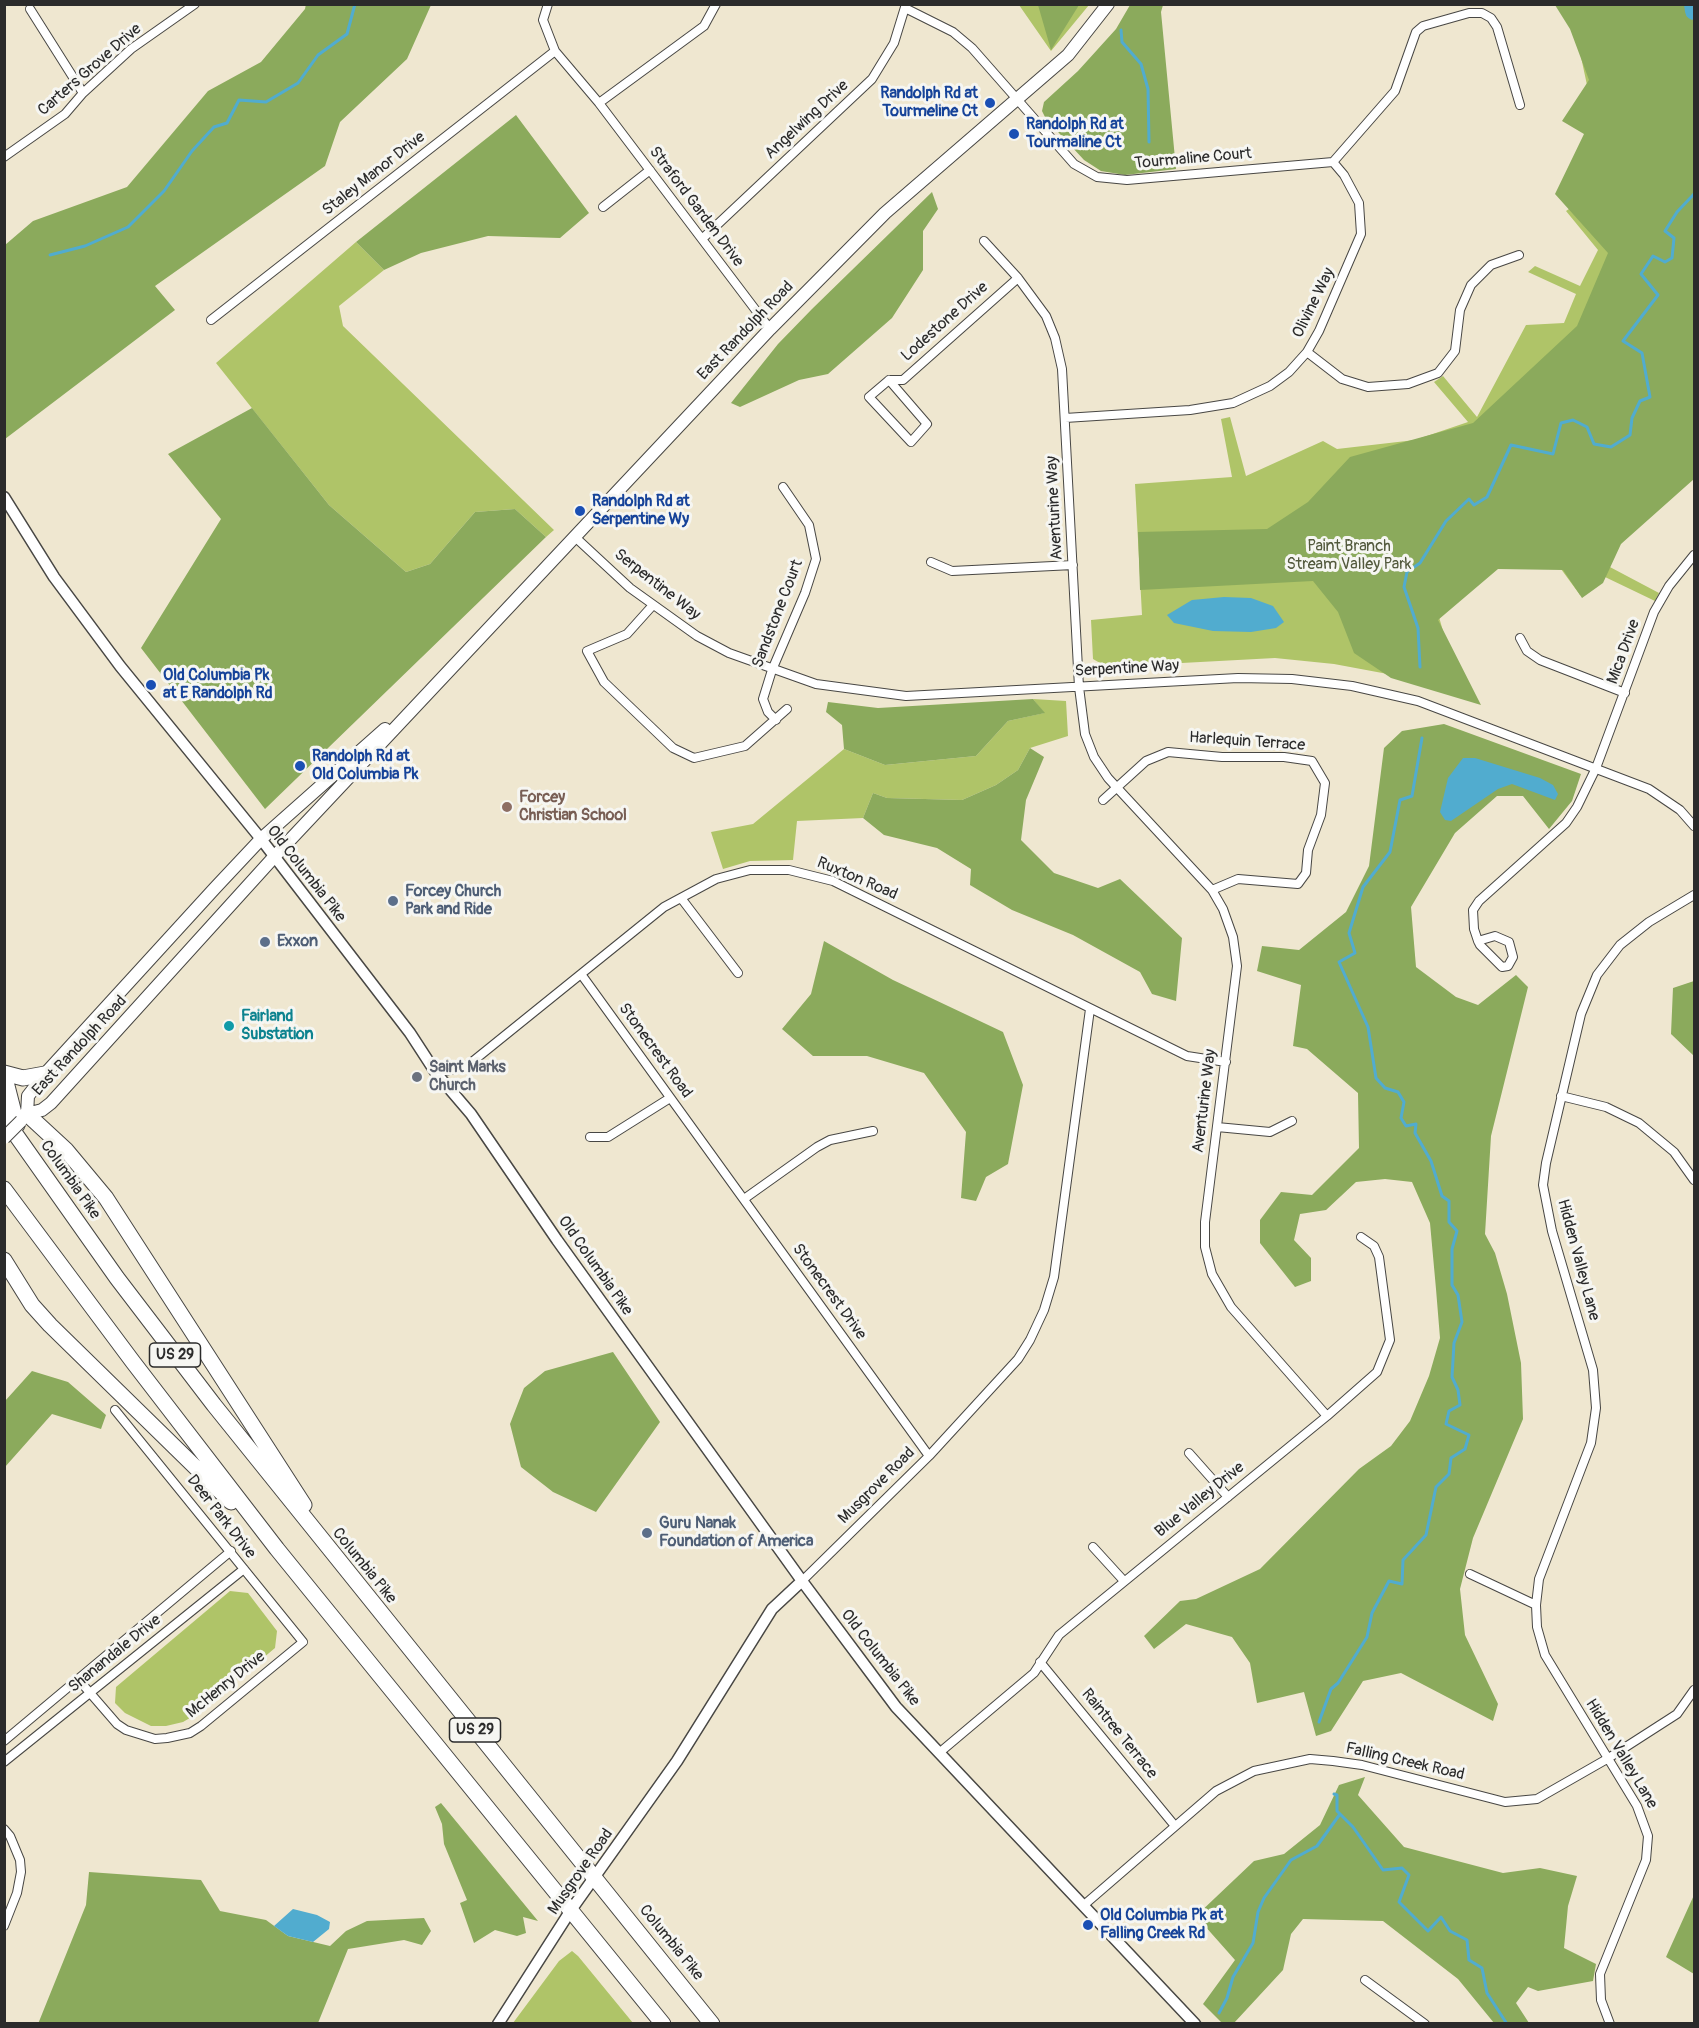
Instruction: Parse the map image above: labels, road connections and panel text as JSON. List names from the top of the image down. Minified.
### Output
{"streets":{"highway":["Columbia Pike","US 29"],"main road":["East Randolph Road","Old Columbia Pike","Musgrove Road"],"street":["Carters Grove Drive","Angelwing Drive","Tourmaline Court","Staley Manor Drive","Straford Garden Drive","Olivine Way","Lodestone Drive","Aventurine Way","Serpentine Way","Sandstone Court","Mica Drive","Harlequin Terrace","Ruxton Road","Stonecrest Road","Hidden Valley Lane","Stonecrest Drive","Blue Valley Drive","Deer Park Drive","Shanandale Drive","McHenry Drive","Raintree Terrace","Falling Creek Road"]},"crossings":[["Angelwing Drive","Tourmaline Court"],["Angelwing Drive","Straford Garden Drive"],["Tourmaline Court","Olivine Way"],["Tourmaline Court","East Randolph Road"],["Staley Manor Drive","Straford Garden Drive"],["Straford Garden Drive","East Randolph Road"],["Olivine Way","Aventurine Way"],["Lodestone Drive","Aventurine Way"],["East Randolph Road","Serpentine Way"],["East Randolph Road","Old Columbia Pike"],["East Randolph Road","Columbia Pike"],["Aventurine Way","Serpentine Way"],["Aventurine Way","Harlequin Terrace"],["Aventurine Way","Ruxton Road"],["Aventurine Way","Blue Valley Drive"],["Serpentine Way","Sandstone Court"],["Serpentine Way","Mica Drive"],["Old Columbia Pike","Ruxton Road"],["Old Columbia Pike","Musgrove Road"],["Old Columbia Pike","Blue Valley Drive"],["Old Columbia Pike","Falling Creek Road"],["Ruxton Road","Stonecrest Road"],["Ruxton Road","Musgrove Road"],["Stonecrest Road","Stonecrest Drive"],["Columbia Pike","Musgrove Road"],["Hidden Valley Lane","Falling Creek Road"],["Stonecrest Drive","Musgrove Road"],["US 29","Musgrove Road"],["Blue Valley Drive","Raintree Terrace"],["Deer Park Drive","Shanandale Drive"],["Deer Park Drive","McHenry Drive"],["Shanandale Drive","McHenry Drive"],["Raintree Terrace","Falling Creek Road"]],"parks":["Paint Branch Stream Valley Park"],"places":["Randolph Rd at Tourmeline Ct","Randolph Rd at Tourmaline Ct","Randolph Rd at Serpentine Wy","Old Columbia Pk at E Randolph Rd","Randolph Rd at Old Columbia Pk","Forcey Christian School","Forcey Church Park and Ride","Exxon","Fairland Substation","Saint Marks Church","Guru Nanak Foundation of America","Old Columbia Pk at Falling Creek Rd"]}
